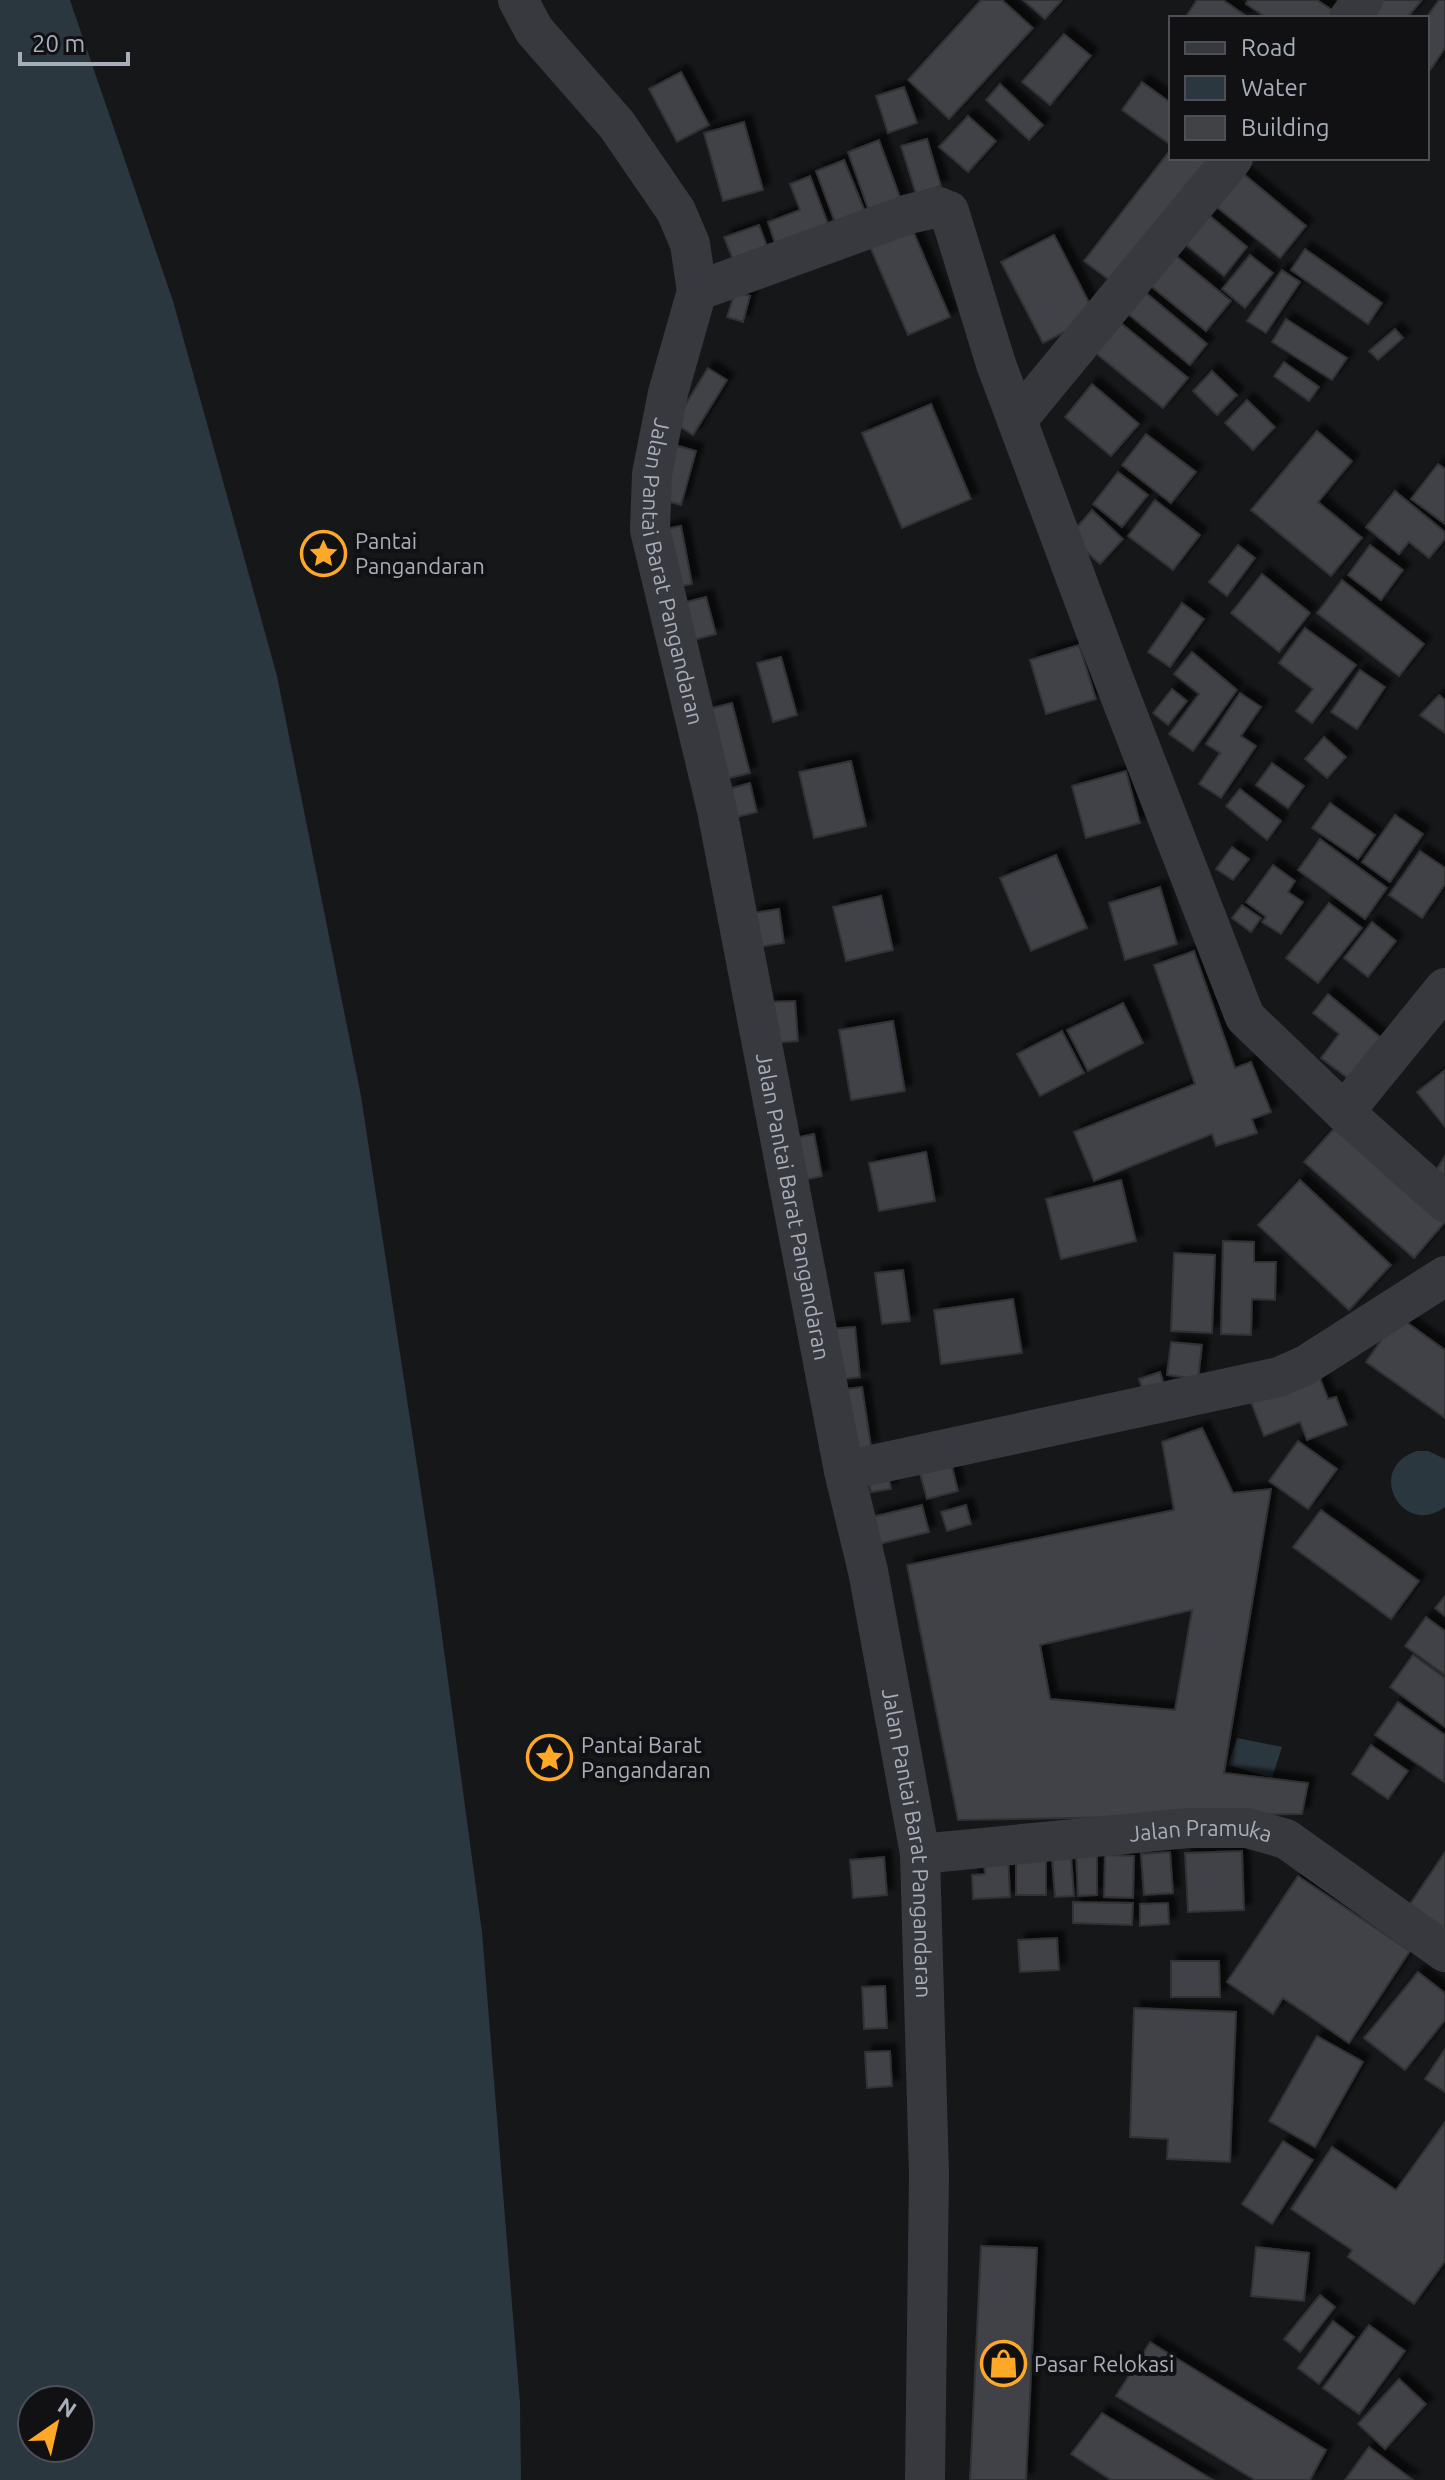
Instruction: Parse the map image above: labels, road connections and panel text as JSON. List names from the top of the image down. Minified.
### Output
{"streets":{"street":["Jalan Pantai Barat Pangandaran","Jalan Pramuka"]},"crossings":[["Jalan Pantai Barat Pangandaran","Jalan Pramuka"]],"places":{"place":["Pantai Pangandaran","Pantai Barat Pangandaran"],"shop":["Pasar Relokasi"]},"legend":["Road","Water","Building"],"scale_bar":"20 m","north":"top right"}
